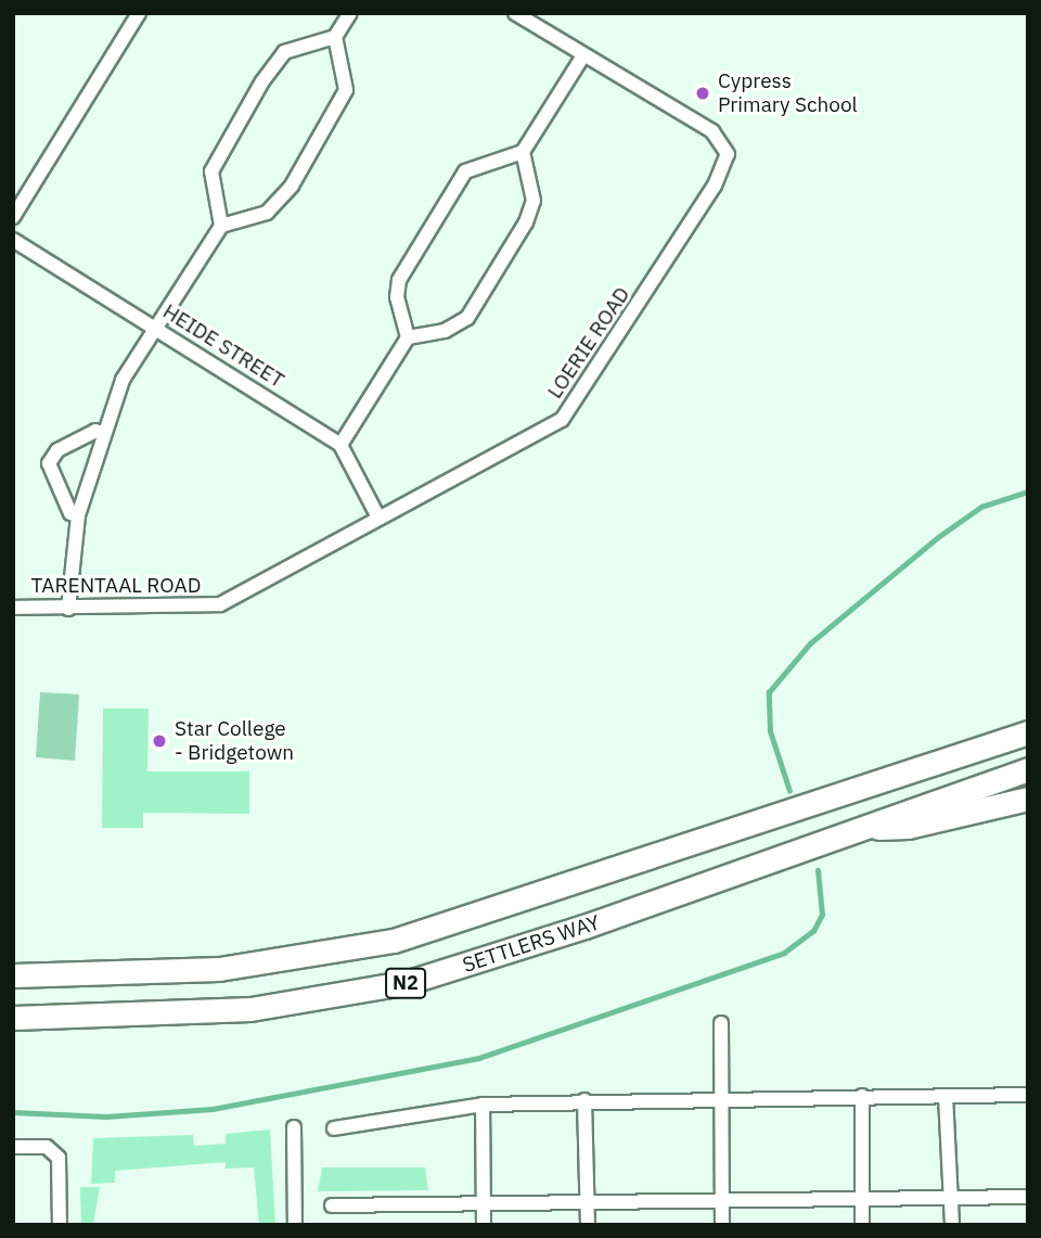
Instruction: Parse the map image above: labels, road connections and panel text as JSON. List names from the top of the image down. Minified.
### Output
{"streets":{"highway":["SETTLERS WAY","N2"],"street":["LOERIE ROAD","HEIDE STREET","TARENTAAL ROAD"]},"crossings":[["LOERIE ROAD","TARENTAAL ROAD"]],"places":["Cypress Primary School","Star College - Bridgetown"]}
